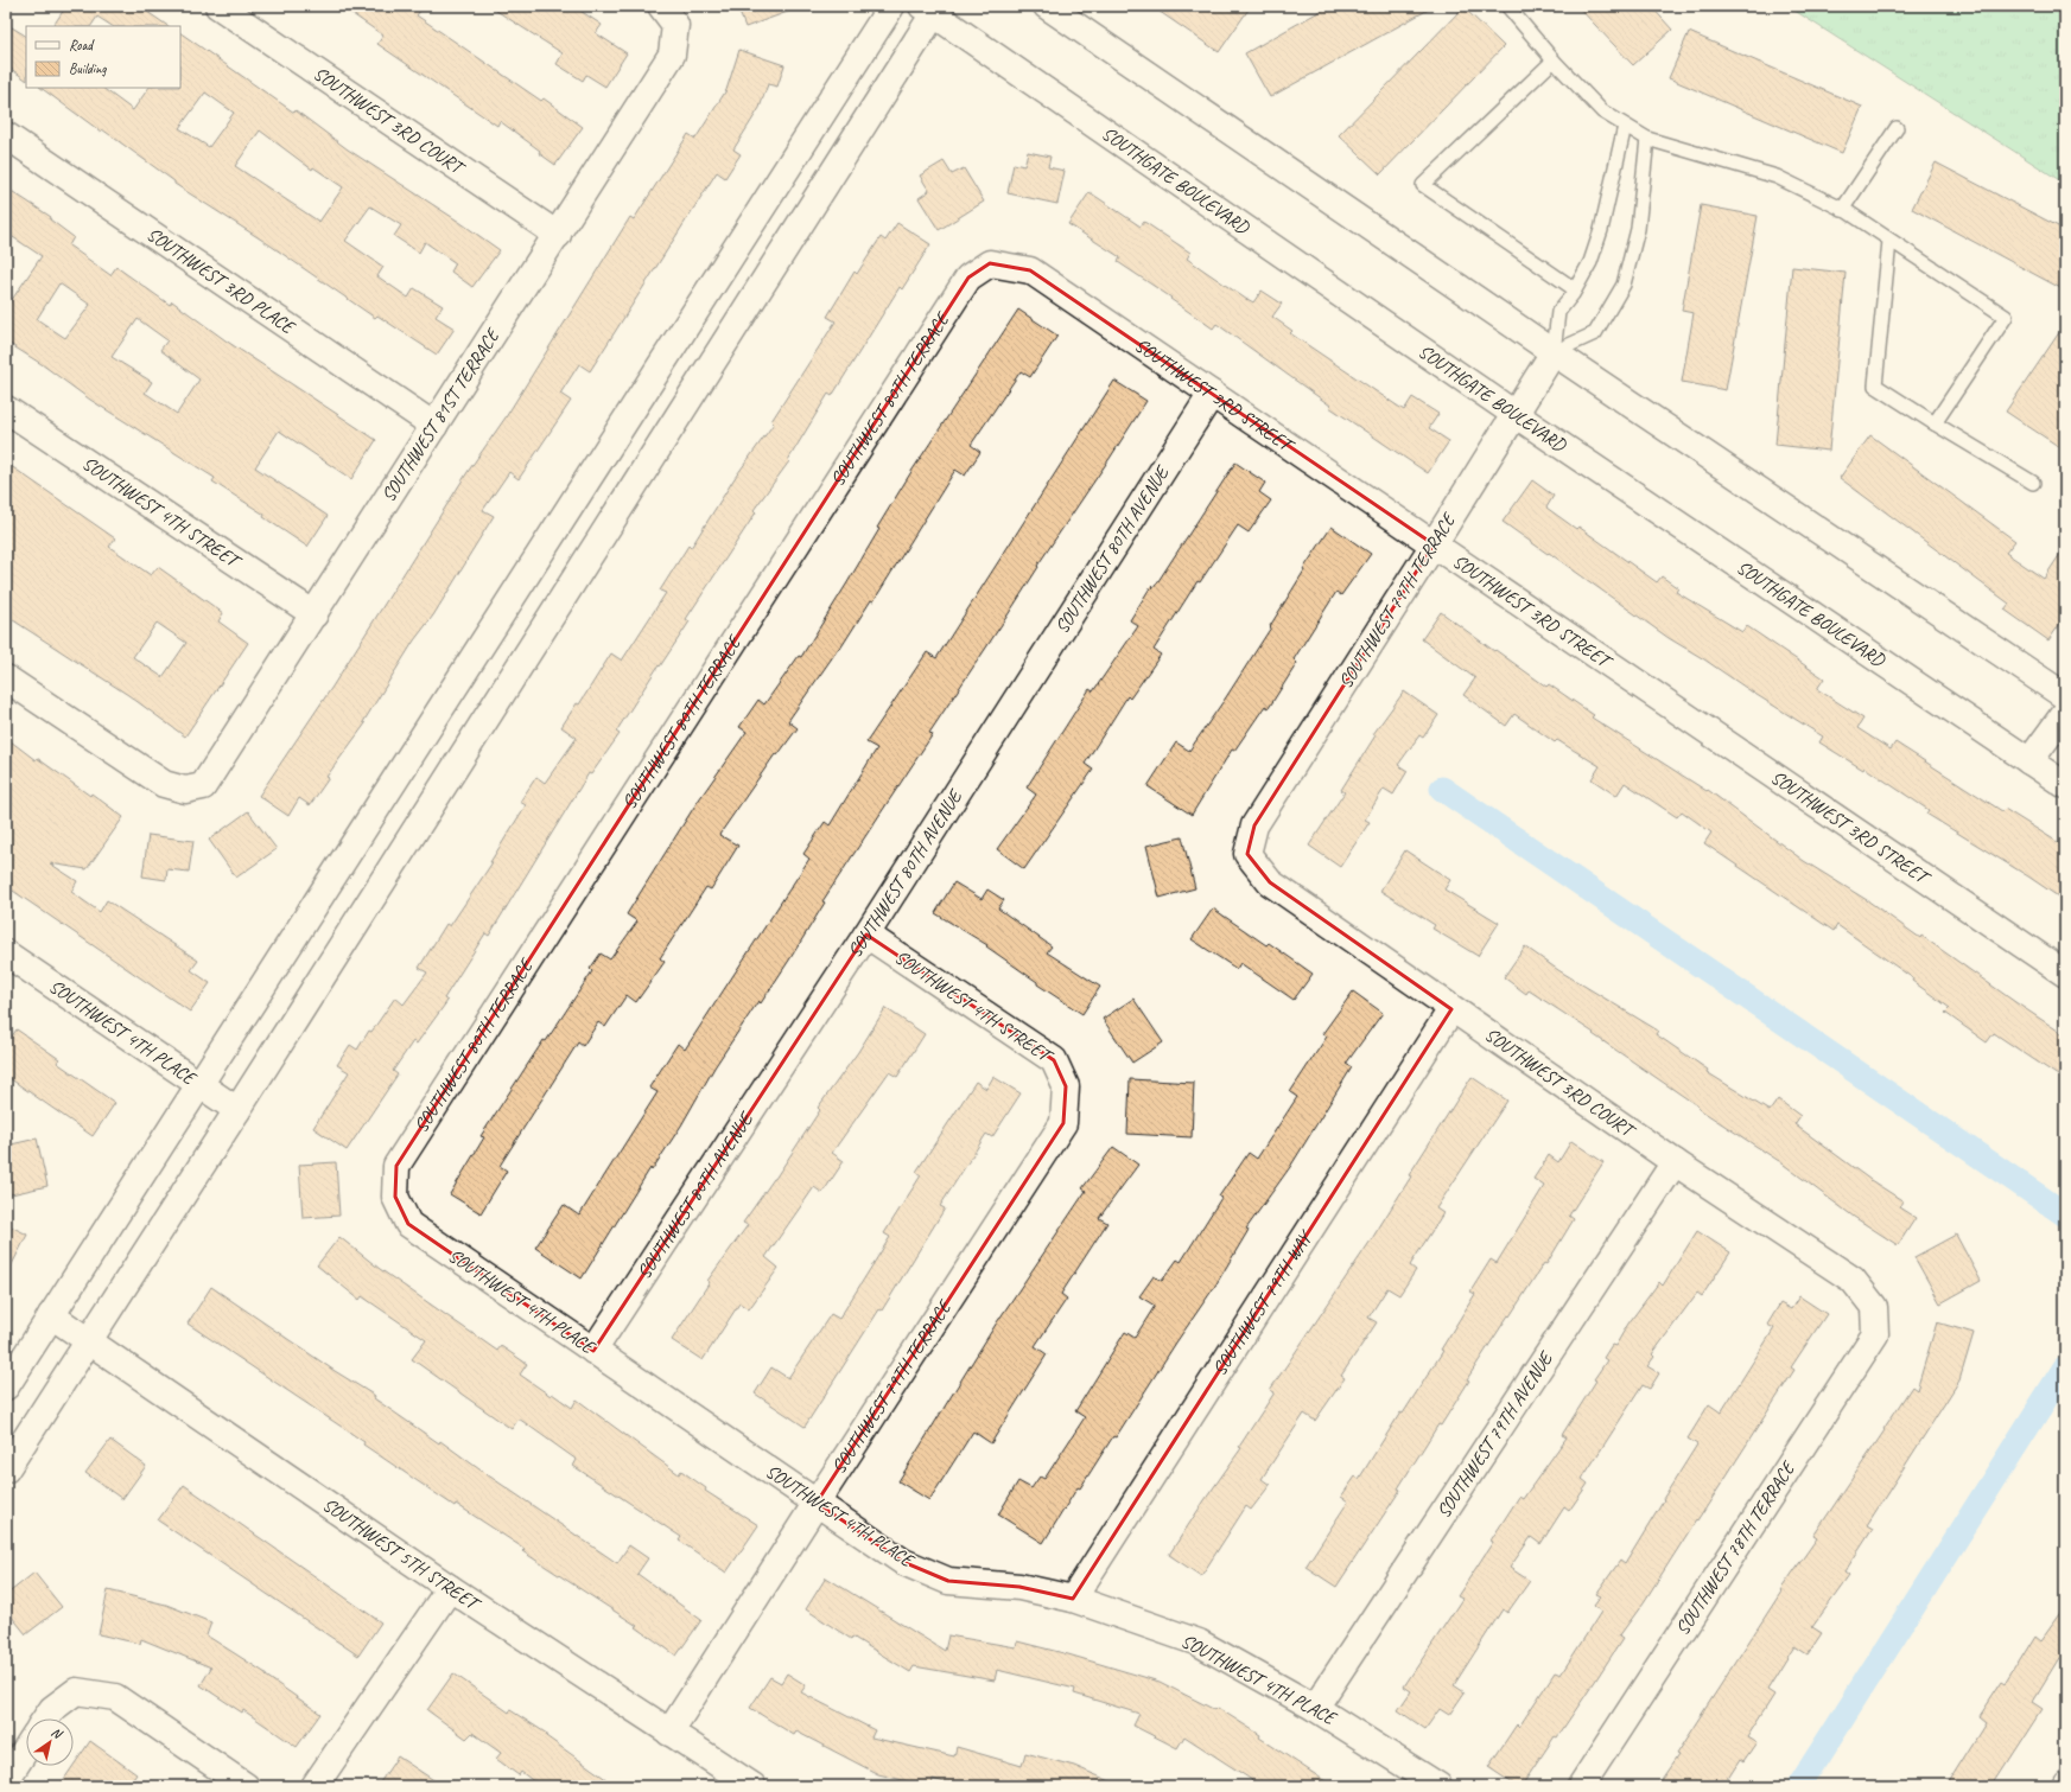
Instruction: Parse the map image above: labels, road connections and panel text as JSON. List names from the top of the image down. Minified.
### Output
{"streets":{"street":["SOUTHWEST 3RD COURT","SOUTHGATE BOULEVARD","SOUTHWEST 3RD PLACE","SOUTHWEST 3RD STREET","SOUTHWEST 80TH TERRACE","SOUTHWEST 81ST TERRACE","SOUTHWEST 4TH STREET","SOUTHWEST 80TH AVENUE","SOUTHWEST 79TH TERRACE","SOUTHWEST 4TH PLACE","SOUTHWEST 79TH WAY","SOUTHWEST 79TH AVENUE","SOUTHWEST 78TH TERRACE","SOUTHWEST 5TH STREET"]},"crossings":[["SOUTHWEST 3RD COURT","SOUTHWEST 81ST TERRACE"],["SOUTHWEST 3RD COURT","SOUTHWEST 79TH TERRACE"],["SOUTHWEST 3RD COURT","SOUTHWEST 79TH WAY"],["SOUTHWEST 3RD COURT","SOUTHWEST 79TH AVENUE"],["SOUTHWEST 3RD COURT","SOUTHWEST 78TH TERRACE"],["SOUTHGATE BOULEVARD","SOUTHWEST 79TH TERRACE"],["SOUTHWEST 3RD PLACE","SOUTHWEST 81ST TERRACE"],["SOUTHWEST 3RD STREET","SOUTHWEST 80TH TERRACE"],["SOUTHWEST 3RD STREET","SOUTHWEST 80TH AVENUE"],["SOUTHWEST 3RD STREET","SOUTHWEST 79TH TERRACE"],["SOUTHWEST 80TH TERRACE","SOUTHWEST 4TH PLACE"],["SOUTHWEST 81ST TERRACE","SOUTHWEST 4TH STREET"],["SOUTHWEST 4TH STREET","SOUTHWEST 80TH AVENUE"],["SOUTHWEST 4TH STREET","SOUTHWEST 79TH TERRACE"],["SOUTHWEST 80TH AVENUE","SOUTHWEST 4TH PLACE"],["SOUTHWEST 79TH TERRACE","SOUTHWEST 4TH PLACE"],["SOUTHWEST 79TH TERRACE","SOUTHWEST 5TH STREET"],["SOUTHWEST 4TH PLACE","SOUTHWEST 79TH WAY"],["SOUTHWEST 4TH PLACE","SOUTHWEST 79TH AVENUE"]],"legend":["Road","Building"],"north":"top right"}
